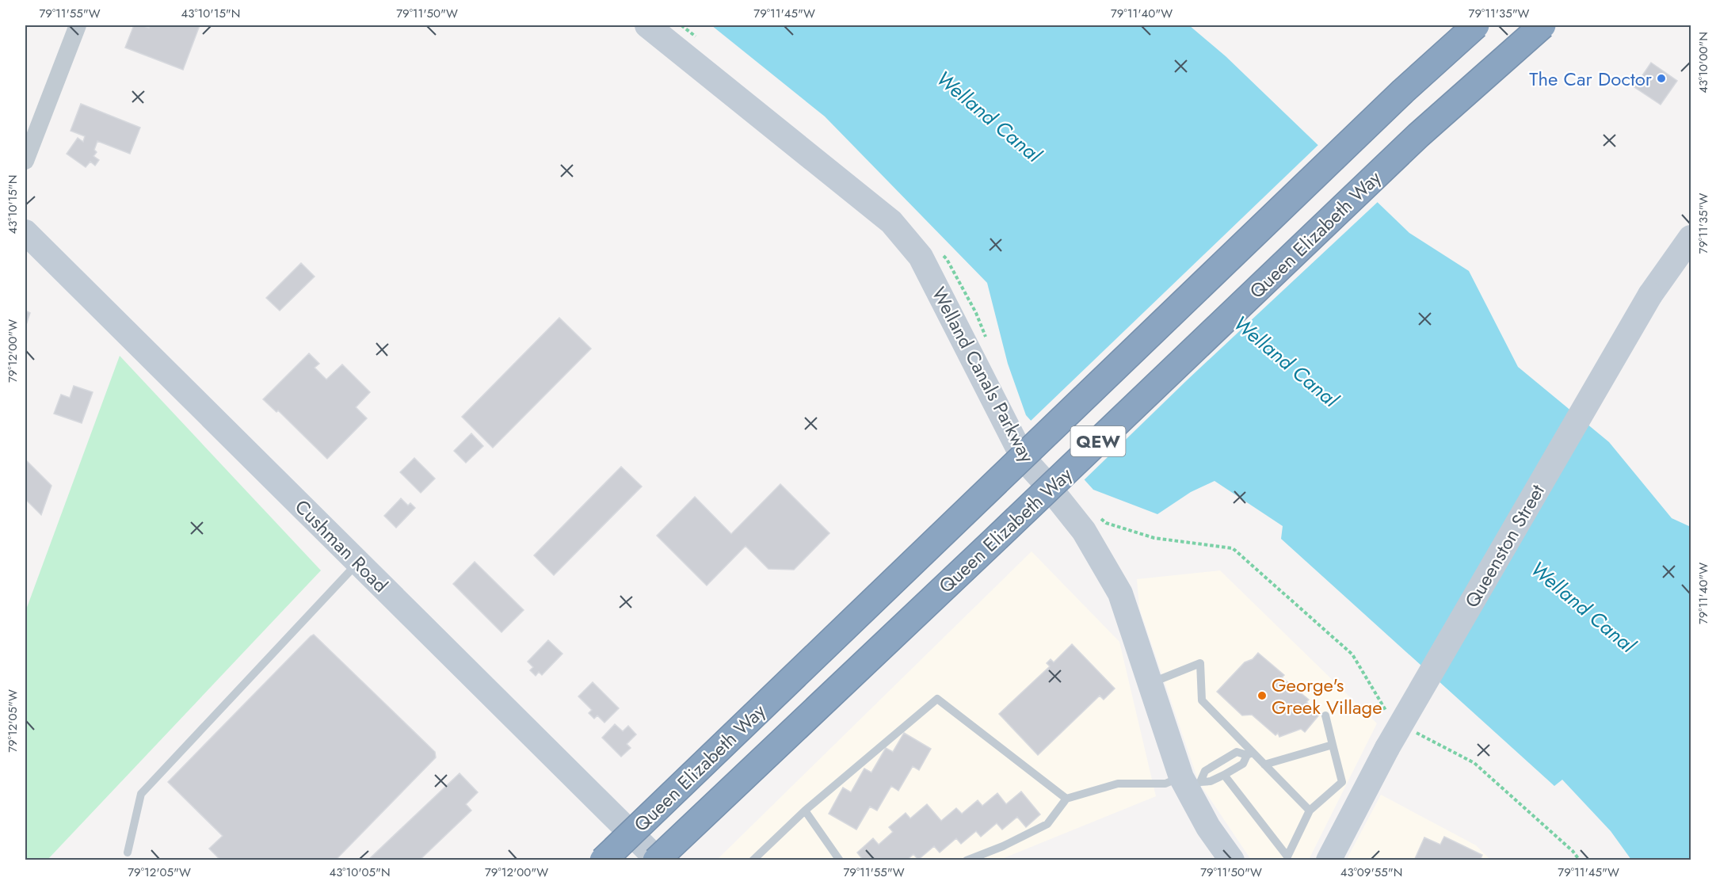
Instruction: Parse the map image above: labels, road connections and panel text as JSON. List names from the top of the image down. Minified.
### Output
{"streets":{"highway":["Queen Elizabeth Way","QEW"],"main road":["Welland Canals Parkway","Cushman Road","Queenston Street"]},"crossings":[["Queen Elizabeth Way","Cushman Road"]],"water":["Welland Canal"],"places":["The Car Doctor","George's Greek Village"],"coordinates":["79°11'55\"W","43°10'15\"N","79°11'50\"W","79°11'45\"W","79°11'40\"W","79°11'35\"W","43°10'00\"N","79°12'00\"W","79°12'05\"W","43°10'05\"N","43°09'55\"N"]}
